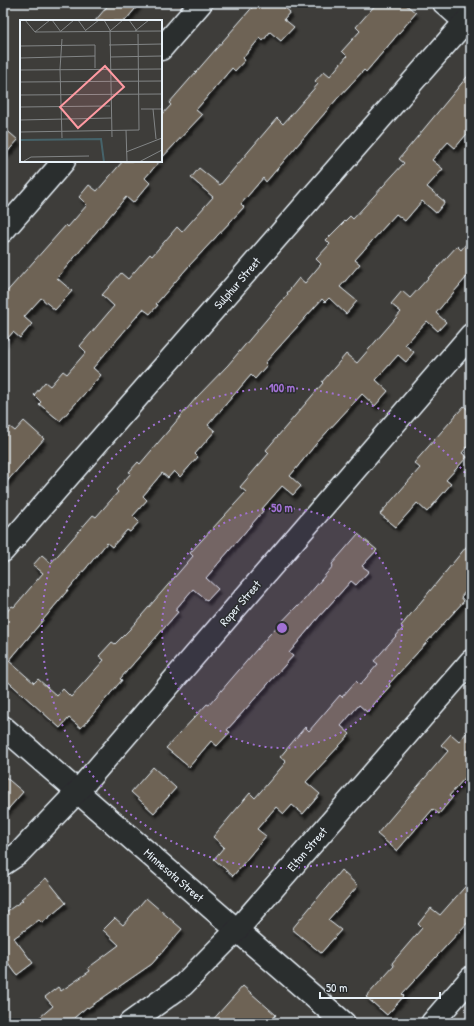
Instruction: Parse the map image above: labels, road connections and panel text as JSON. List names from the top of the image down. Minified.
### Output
{"streets":{"street":["Sulphur Street","Roper Street","Elton Street","Minnesota Street"]},"crossings":[["Roper Street","Minnesota Street"],["Elton Street","Minnesota Street"]],"scale_bar":"50 m","rings":["100 m","50 m"]}
